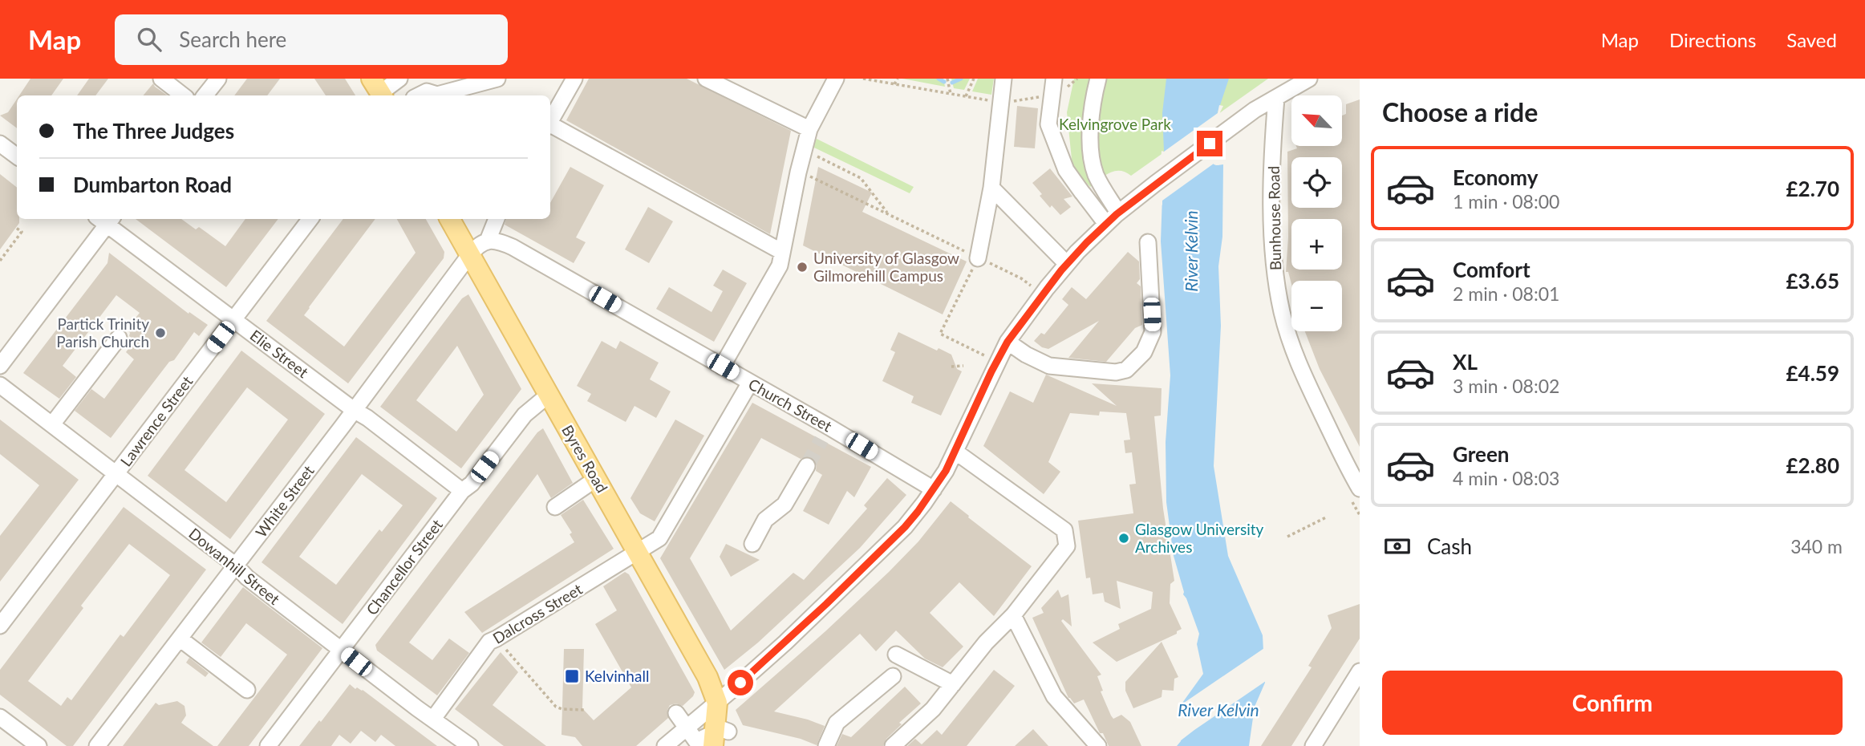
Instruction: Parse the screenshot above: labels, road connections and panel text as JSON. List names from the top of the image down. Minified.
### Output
{"streets":{"main road":["Byres Road"],"street":["Bunhouse Road","Elie Street","Church Street","Lawrence Street","White Street","Dowanhill Street","Chancellor Street","Dalcross Street"]},"crossings":[["Elie Street","Lawrence Street"],["Elie Street","White Street"],["Elie Street","Chancellor Street"],["Church Street","Dalcross Street"],["Lawrence Street","Dowanhill Street"],["Byres Road","White Street"],["Byres Road","Chancellor Street"],["Byres Road","Dalcross Street"],["White Street","Dowanhill Street"],["Dowanhill Street","Chancellor Street"],["Dowanhill Street","Dalcross Street"]],"water":["River Kelvin"],"parks":["Kelvingrove Park"],"places":{"other":["University of Glasgow Gilmorehill Campus","Partick Trinity Parish Church","Glasgow University Archives"],"transit":["Kelvinhall"]},"north":"top left","page":{"header":"Map","search":"Search here","nav":["Map","Directions","Saved"],"heading":"Choose a ride","map_buttons":["+","−"],"banner":["The Three Judges","Dumbarton Road"],"list":[{"name":"Economy","note":"1 min · 08:00","value":"£2.70"},{"name":"Comfort","note":"2 min · 08:01","value":"£3.65"},{"name":"XL","note":"3 min · 08:02","value":"£4.59"},{"name":"Green","note":"4 min · 08:03","value":"£2.80"}],"pay":["Cash","340 m"],"buttons":"Confirm"}}
